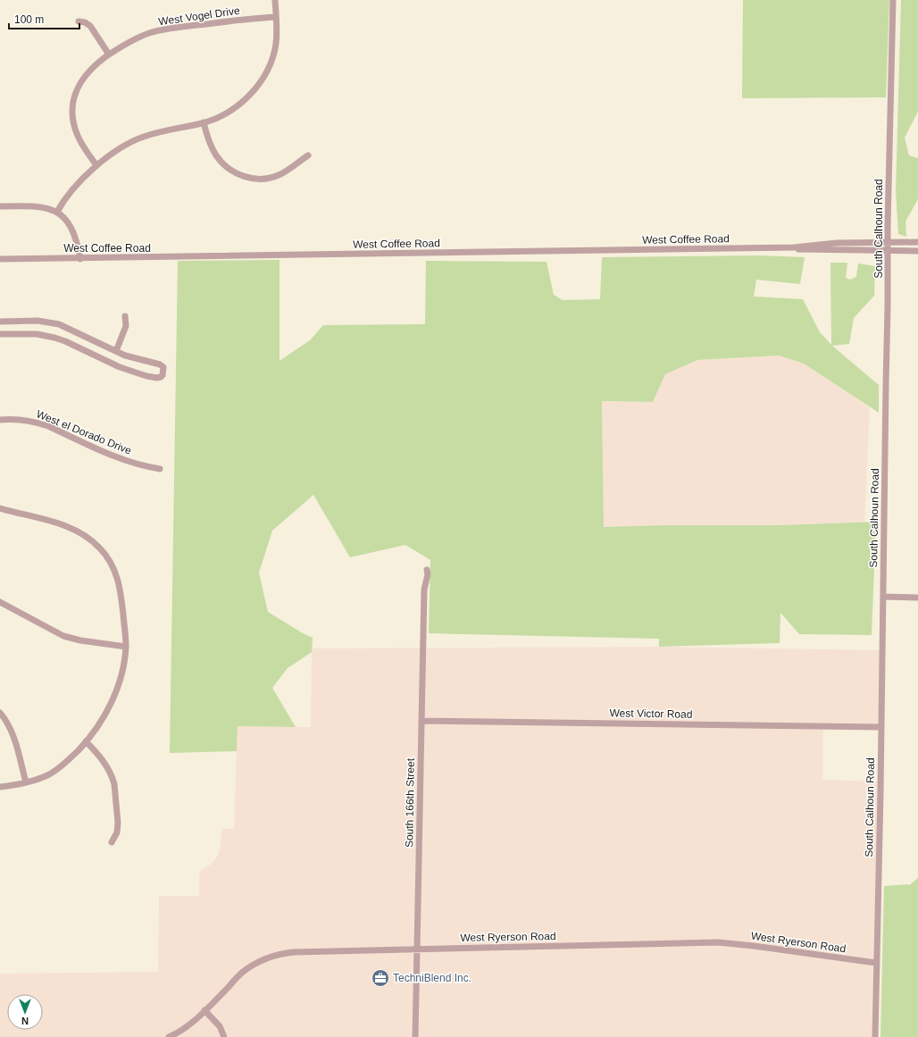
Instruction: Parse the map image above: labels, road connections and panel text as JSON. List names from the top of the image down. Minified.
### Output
{"streets":{"street":["West Vogel Drive","South Calhoun Road","West Coffee Road","West el Dorado Drive","West Victor Road","South 166th Street","West Ryerson Road"]},"crossings":[["South Calhoun Road","West Coffee Road"],["South Calhoun Road","West Victor Road"],["South Calhoun Road","West Ryerson Road"],["West Victor Road","South 166th Street"],["South 166th Street","West Ryerson Road"]],"places":{"office":["TechniBlend Inc."]},"scale_bar":"100 m","north":"bottom"}
